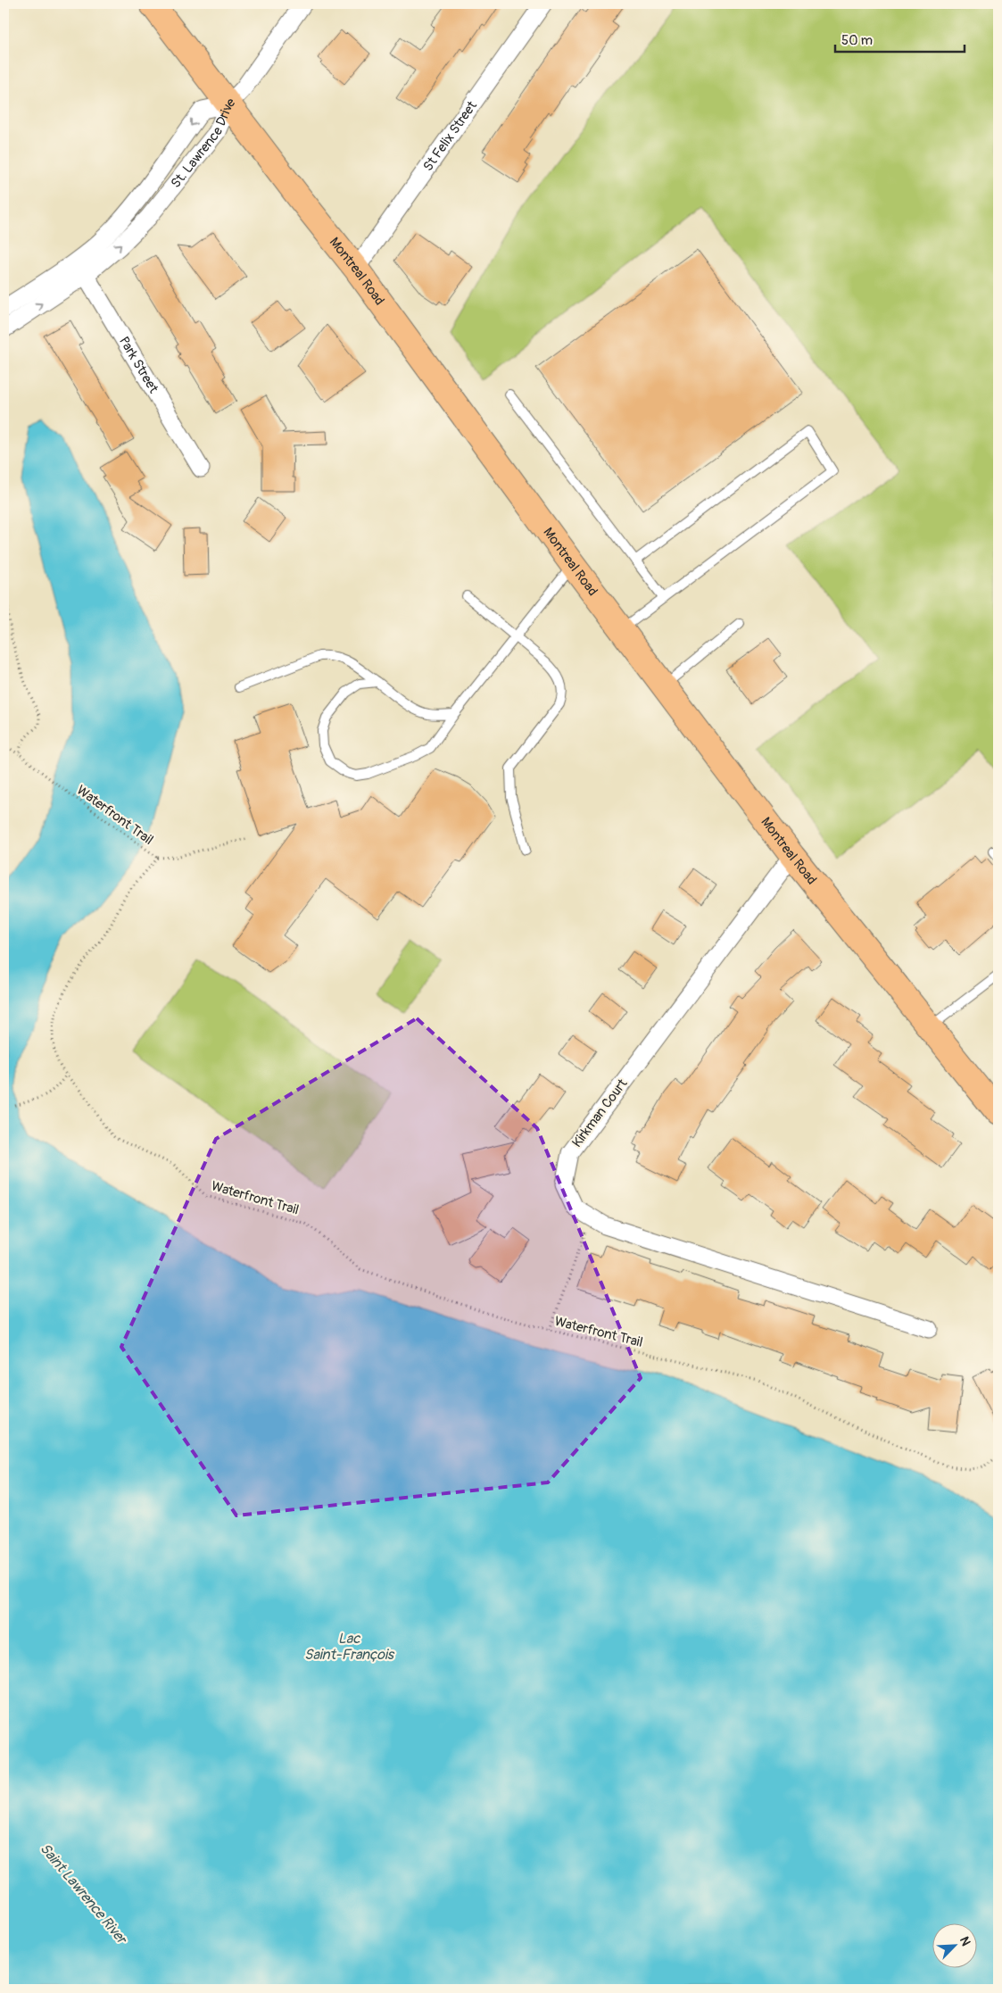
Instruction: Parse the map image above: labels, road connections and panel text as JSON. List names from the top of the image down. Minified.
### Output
{"streets":{"main road":["Montreal Road"],"street":["St Felix Street","St. Lawrence Drive","Park Street","Kirkman Court"],"path":["Waterfront Trail"]},"crossings":[["St Felix Street","Montreal Road"],["St. Lawrence Drive","Montreal Road"],["St. Lawrence Drive","Park Street"],["Montreal Road","Kirkman Court"]],"water":["Lac Saint-François","Saint Lawrence River"],"scale_bar":"50 m","north":"top right"}
